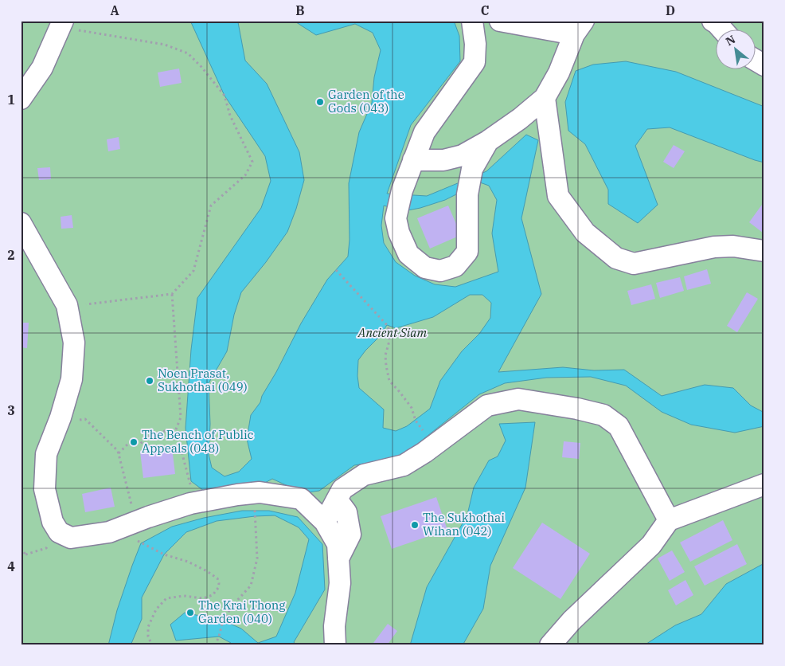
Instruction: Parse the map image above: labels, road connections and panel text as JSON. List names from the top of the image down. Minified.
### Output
{"parks":["Ancient Siam"],"places":["Garden of the Gods (043)","Noen Prasat, Sukhothai (049)","The Bench of Public Appeals (048)","The Sukhothai Wihan (042)","The Krai Thong Garden (040)"],"north":"top left","grid":{"columns":["A","B","C","D"],"rows":["1","2","3","4"]}}
